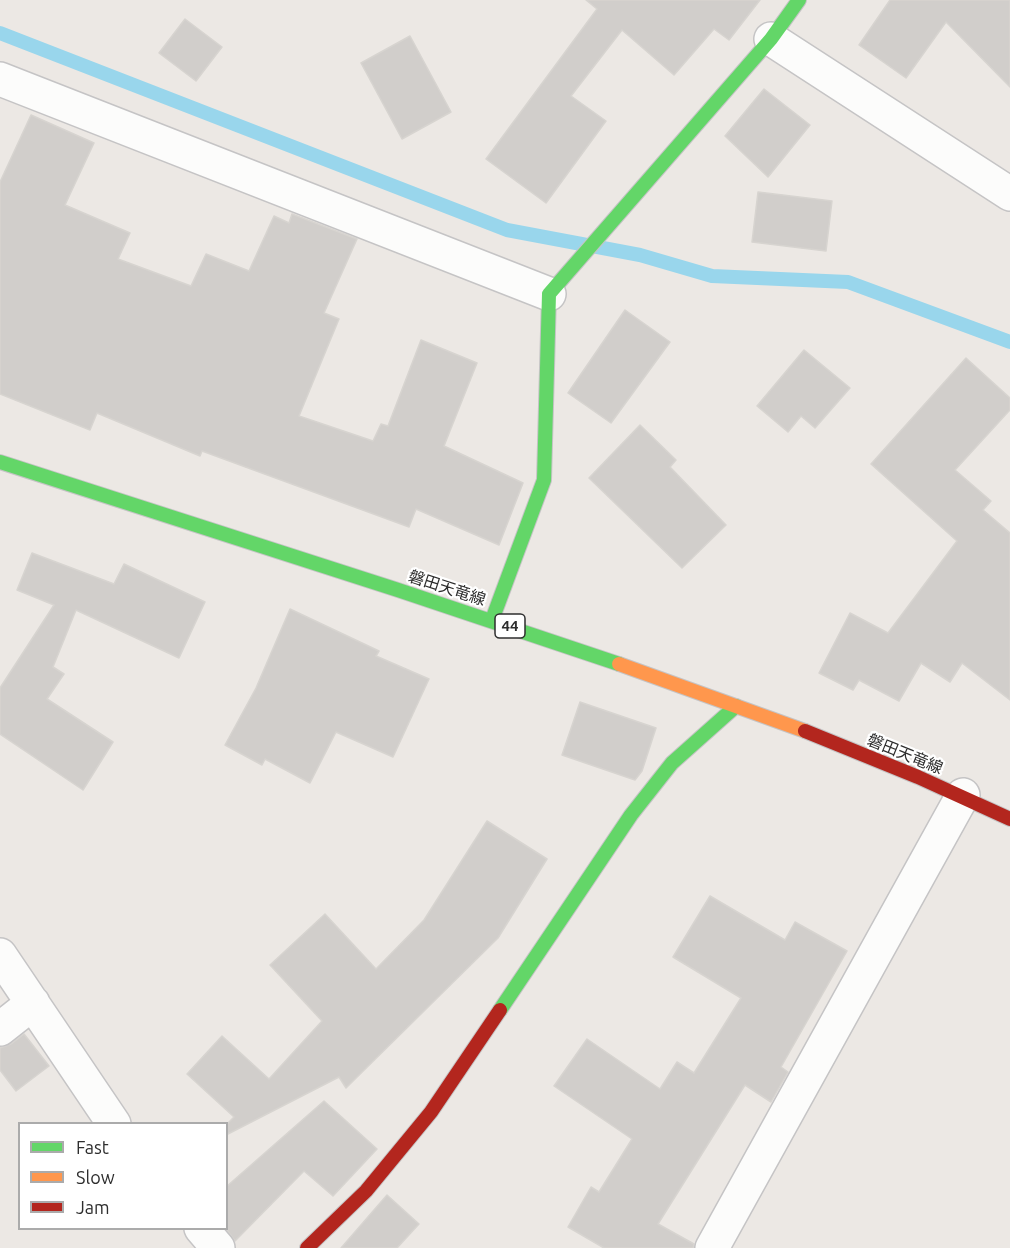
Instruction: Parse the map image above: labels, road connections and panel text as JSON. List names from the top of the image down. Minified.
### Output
{"streets":{"street":["磐田天竜線","44"]},"legend":["Fast","Slow","Jam"]}
